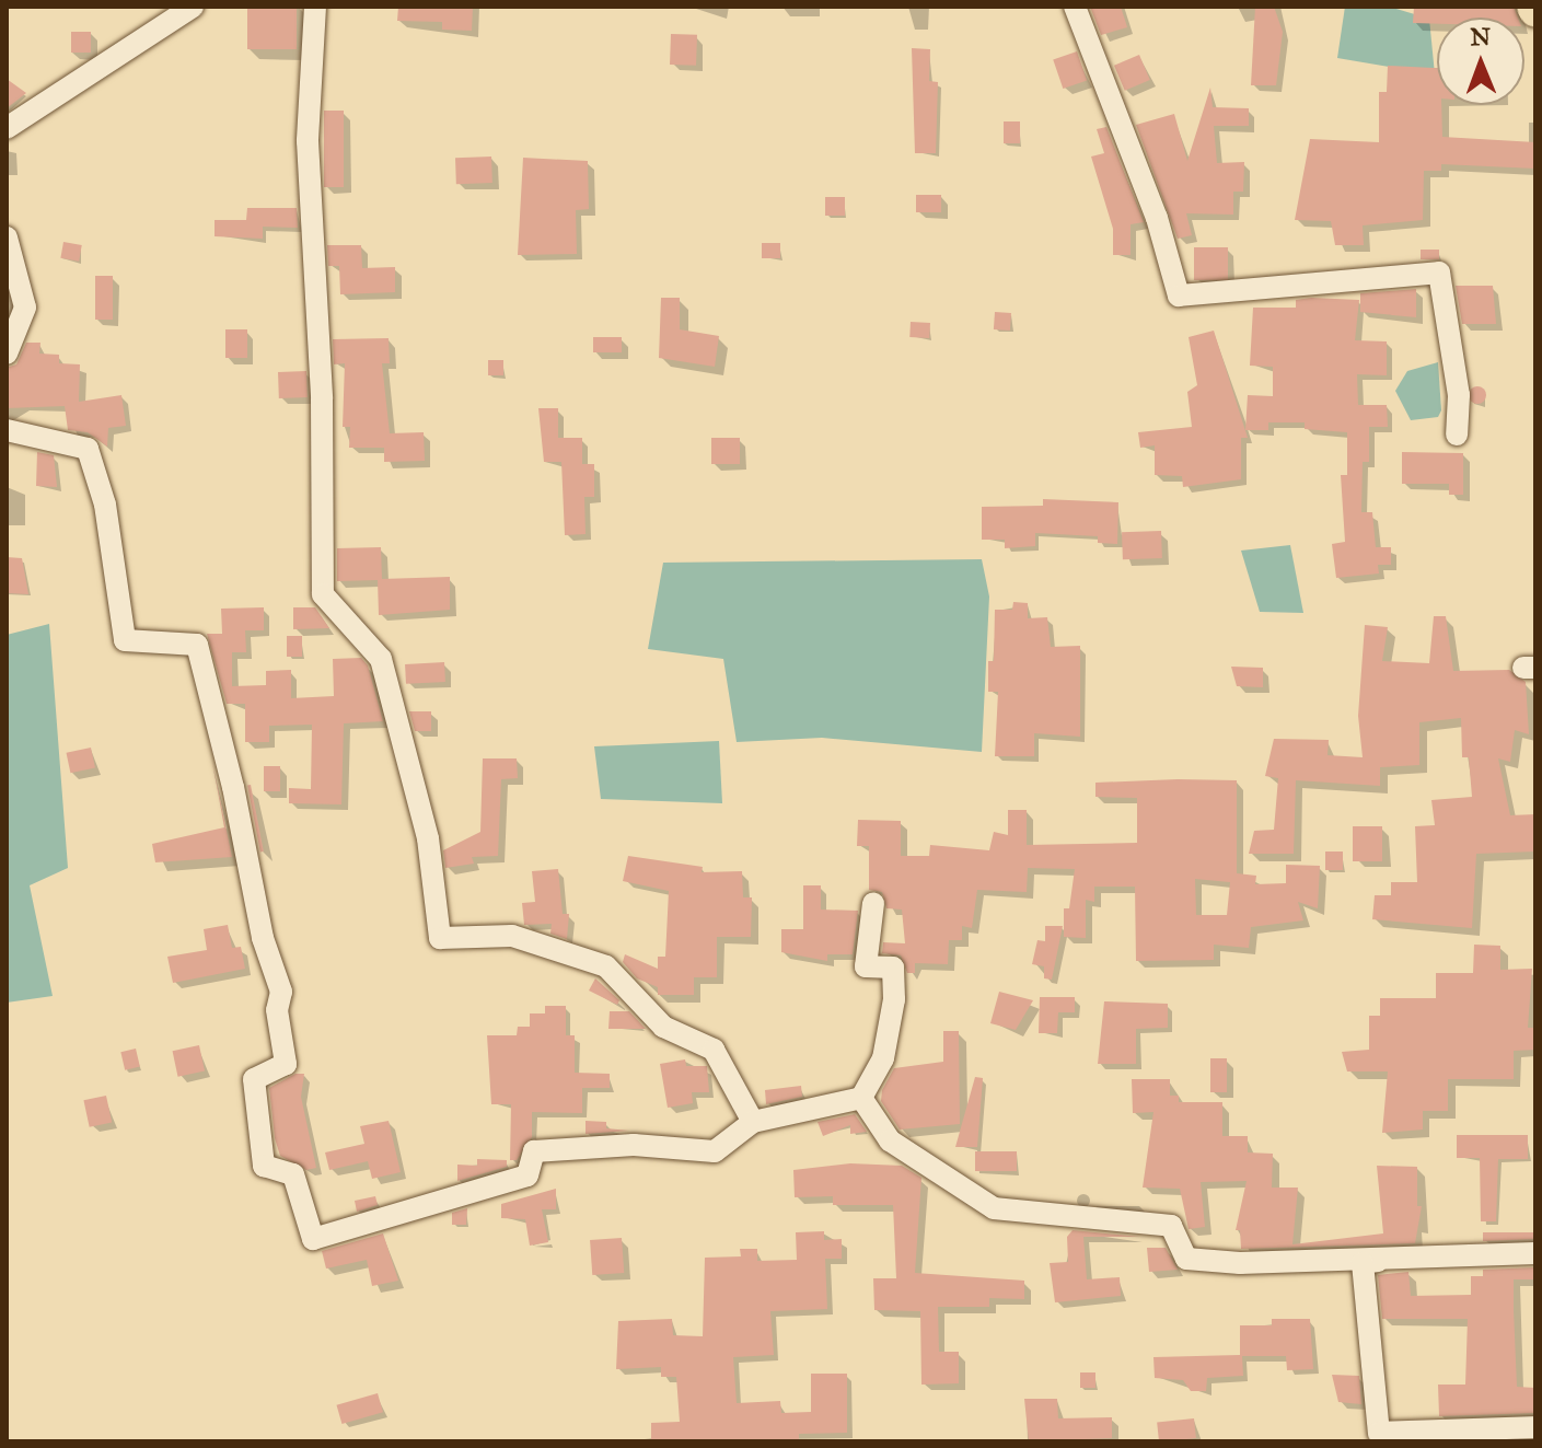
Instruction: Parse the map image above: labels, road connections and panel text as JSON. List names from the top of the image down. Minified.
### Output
{"north":"top"}
